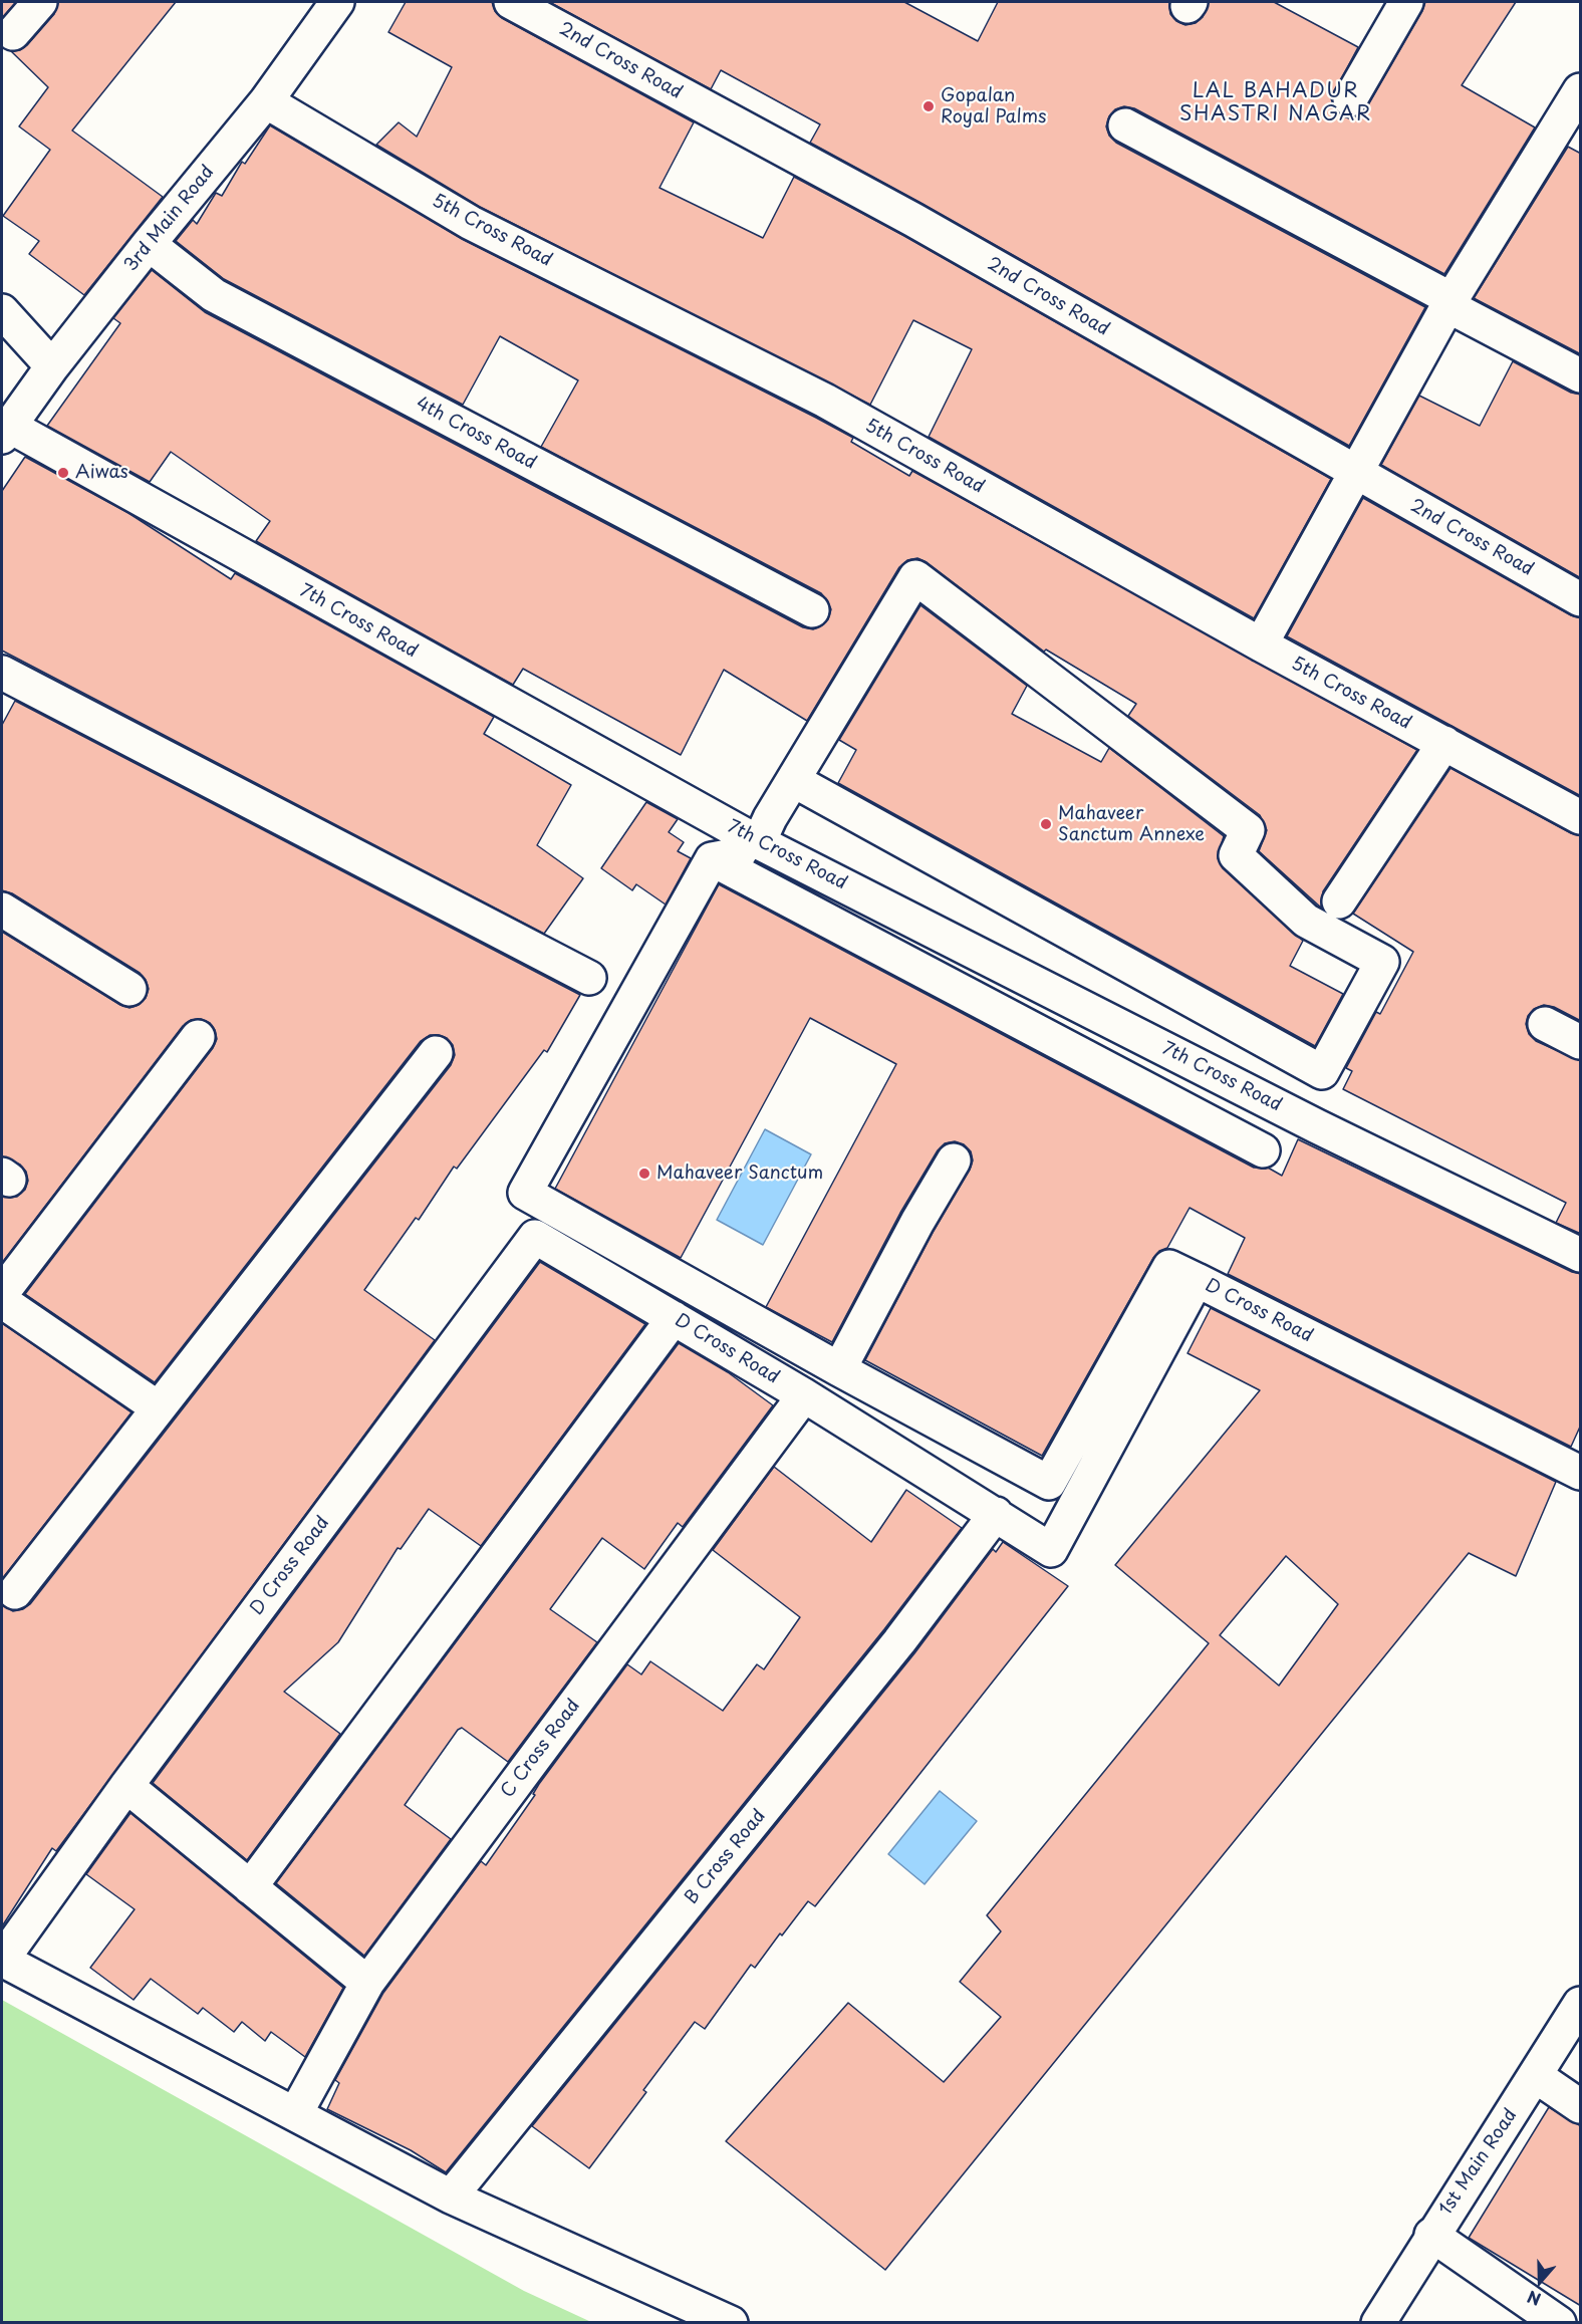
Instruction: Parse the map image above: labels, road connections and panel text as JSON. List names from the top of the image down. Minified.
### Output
{"streets":{"street":["2nd Cross Road","3rd Main Road","5th Cross Road","4th Cross Road","7th Cross Road","D Cross Road","C Cross Road","B Cross Road","1st Main Road"]},"crossings":[["3rd Main Road","5th Cross Road"],["3rd Main Road","4th Cross Road"],["3rd Main Road","7th Cross Road"],["D Cross Road","C Cross Road"],["D Cross Road","B Cross Road"]],"districts":["LAL BAHADUR SHASTRI NAGAR"],"places":["Gopalan Royal Palms","Aiwas","Mahaveer Sanctum Annexe","Mahaveer Sanctum"],"north":"bottom"}
